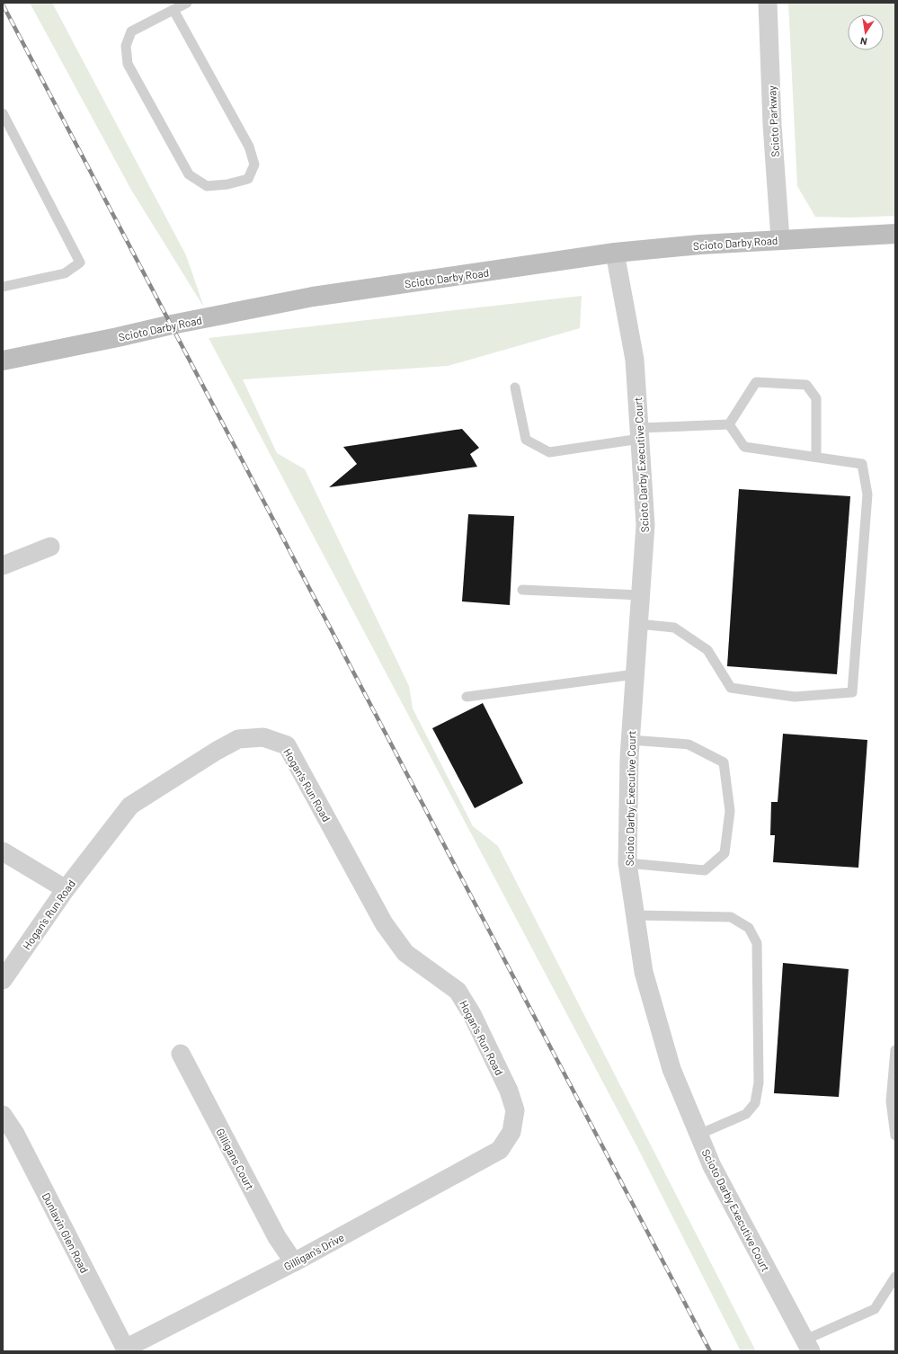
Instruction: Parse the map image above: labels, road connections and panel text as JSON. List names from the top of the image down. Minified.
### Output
{"streets":{"main road":["Scioto Darby Road"],"street":["Scioto Parkway","Scioto Darby Executive Court","Hogan's Run Road","Gilligans Court","Dunlavin Glen Road","Gilligan's Drive"]},"crossings":[["Scioto Parkway","Scioto Darby Road"],["Scioto Darby Road","Scioto Darby Executive Court"],["Hogan's Run Road","Gilligan's Drive"],["Gilligans Court","Gilligan's Drive"],["Dunlavin Glen Road","Gilligan's Drive"]],"north":"bottom"}
